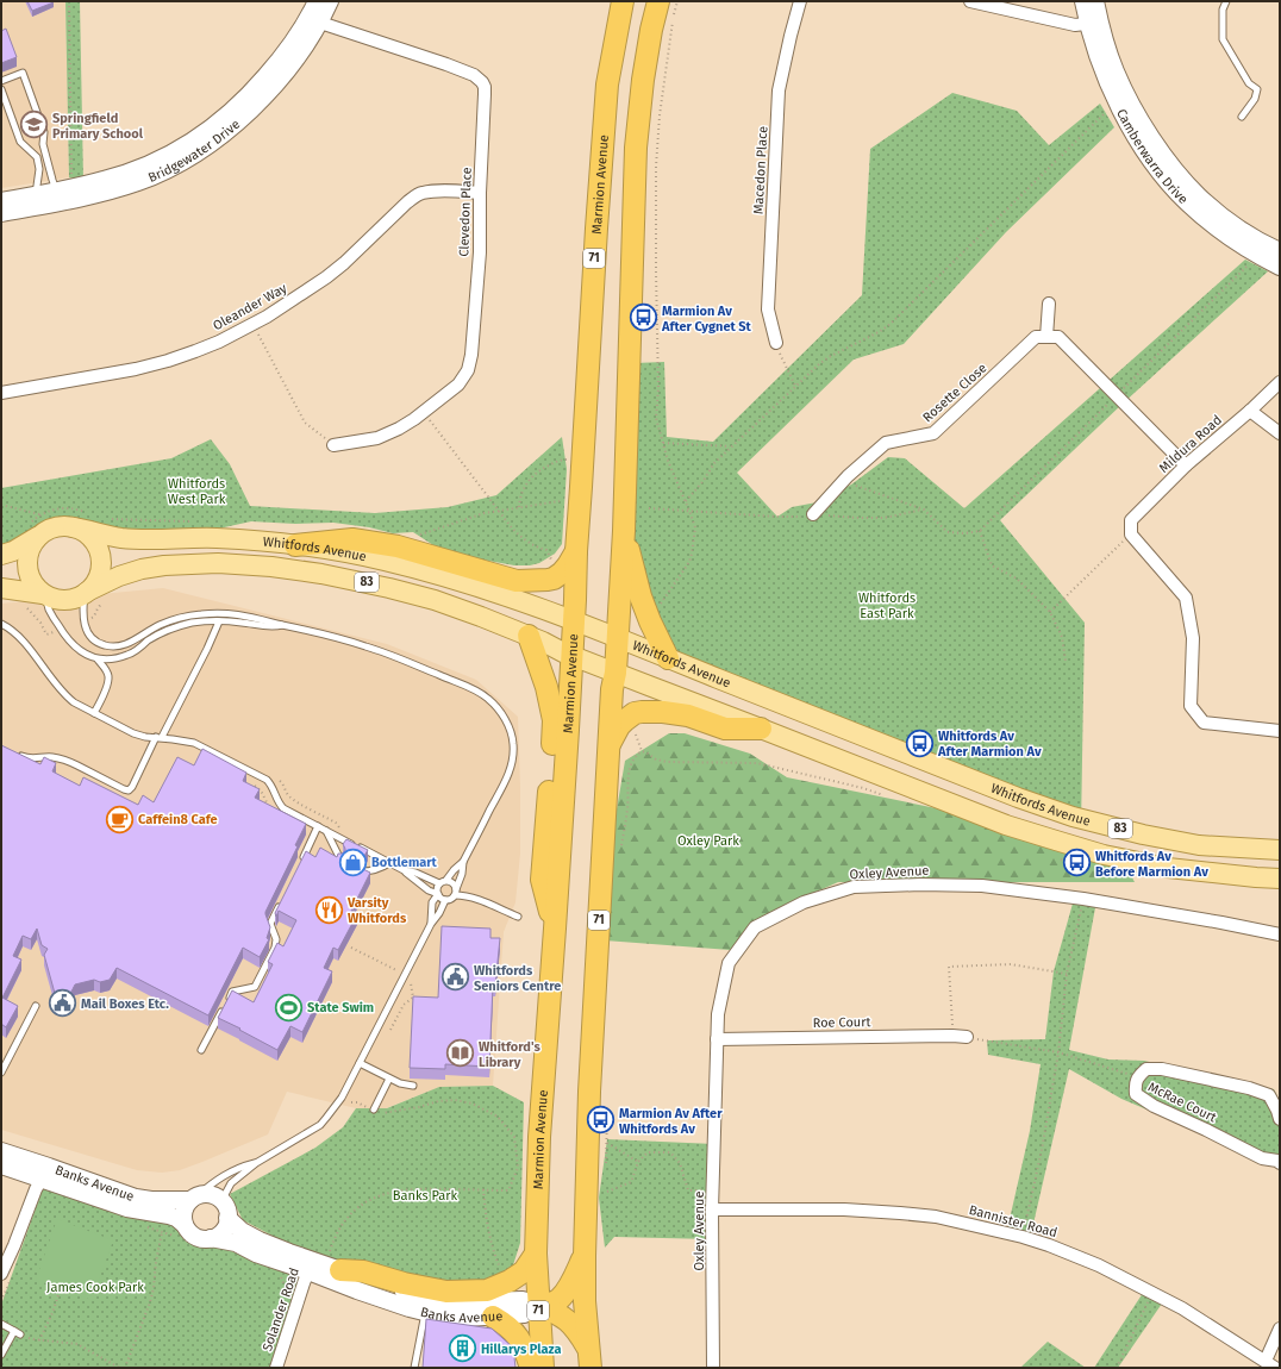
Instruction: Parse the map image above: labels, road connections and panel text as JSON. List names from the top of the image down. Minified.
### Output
{"streets":{"highway":["Marmion Avenue","71"],"main road":["Whitfords Avenue","83"],"street":["Bridgewater Drive","Camberwarra Drive","Macedon Place","Clevedon Place","Oleander Way","Rosette Close","Mildura Road","Oxley Avenue","Roe Court","McRae Court","Banks Avenue","Bannister Road","Solander Road"]},"crossings":[["Bridgewater Drive","Clevedon Place"],["Marmion Avenue","Whitfords Avenue"],["Marmion Avenue","Banks Avenue"],["Clevedon Place","Oleander Way"],["71","Whitfords Avenue"],["Whitfords Avenue","83"],["Oxley Avenue","Roe Court"],["Oxley Avenue","Bannister Road"],["Banks Avenue","Solander Road"]],"parks":["Whitfords West Park","Whitfords East Park","Oxley Park","Banks Park","James Cook Park"],"places":{"school or university":["Springfield Primary School"],"bus stop":["Marmion Av After Cygnet St","Whitfords Av After Marmion Av","Whitfords Av Before Marmion Av","Marmion Av After Whitfords Av"],"cafe":["Caffein8 Cafe"],"shop":["Bottlemart"],"restaurant":["Varsity Whitfords"],"public building":["Whitfords Seniors Centre","Mail Boxes Etc."],"sports":["State Swim"],"library":["Whitford's Library"],"building":["Hillarys Plaza"]}}
